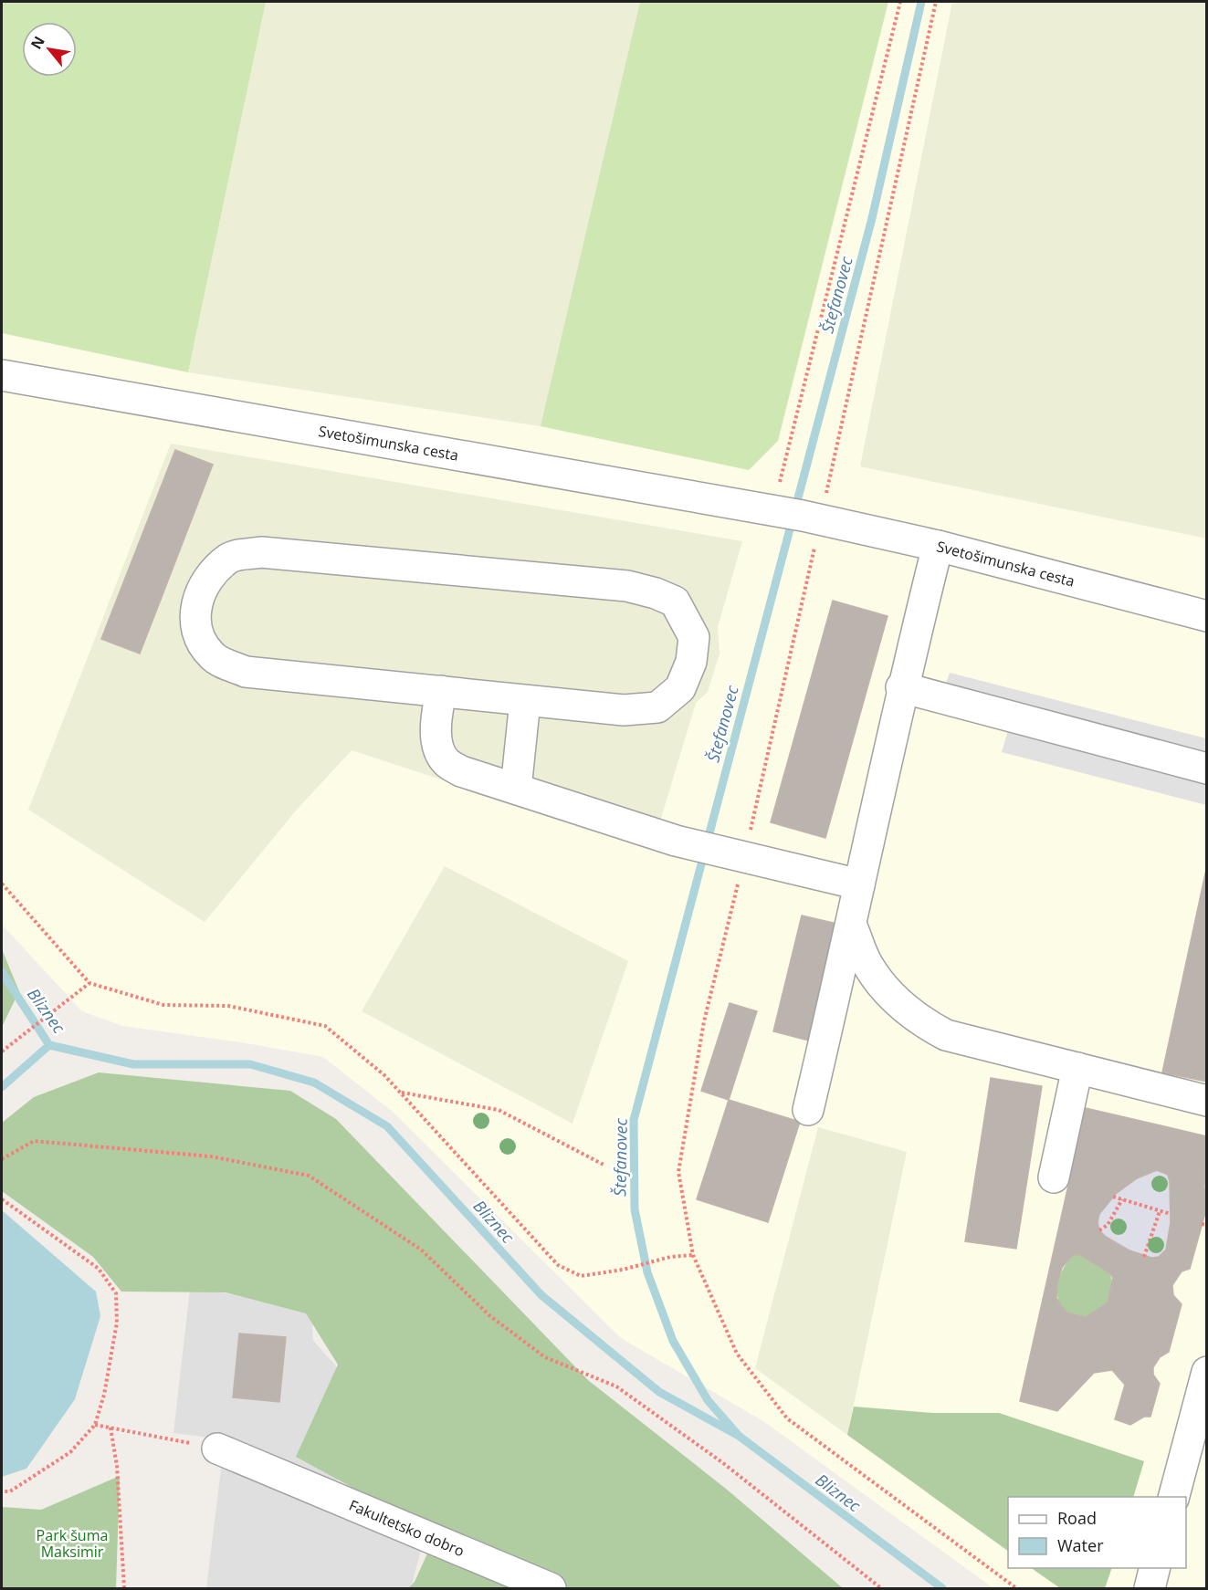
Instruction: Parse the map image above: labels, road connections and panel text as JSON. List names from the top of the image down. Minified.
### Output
{"streets":{"street":["Svetošimunska cesta","Fakultetsko dobro"]},"water":["Štefanovec","Bliznec"],"parks":["Park šuma Maksimir"],"legend":["Road","Water"],"north":"top left"}
